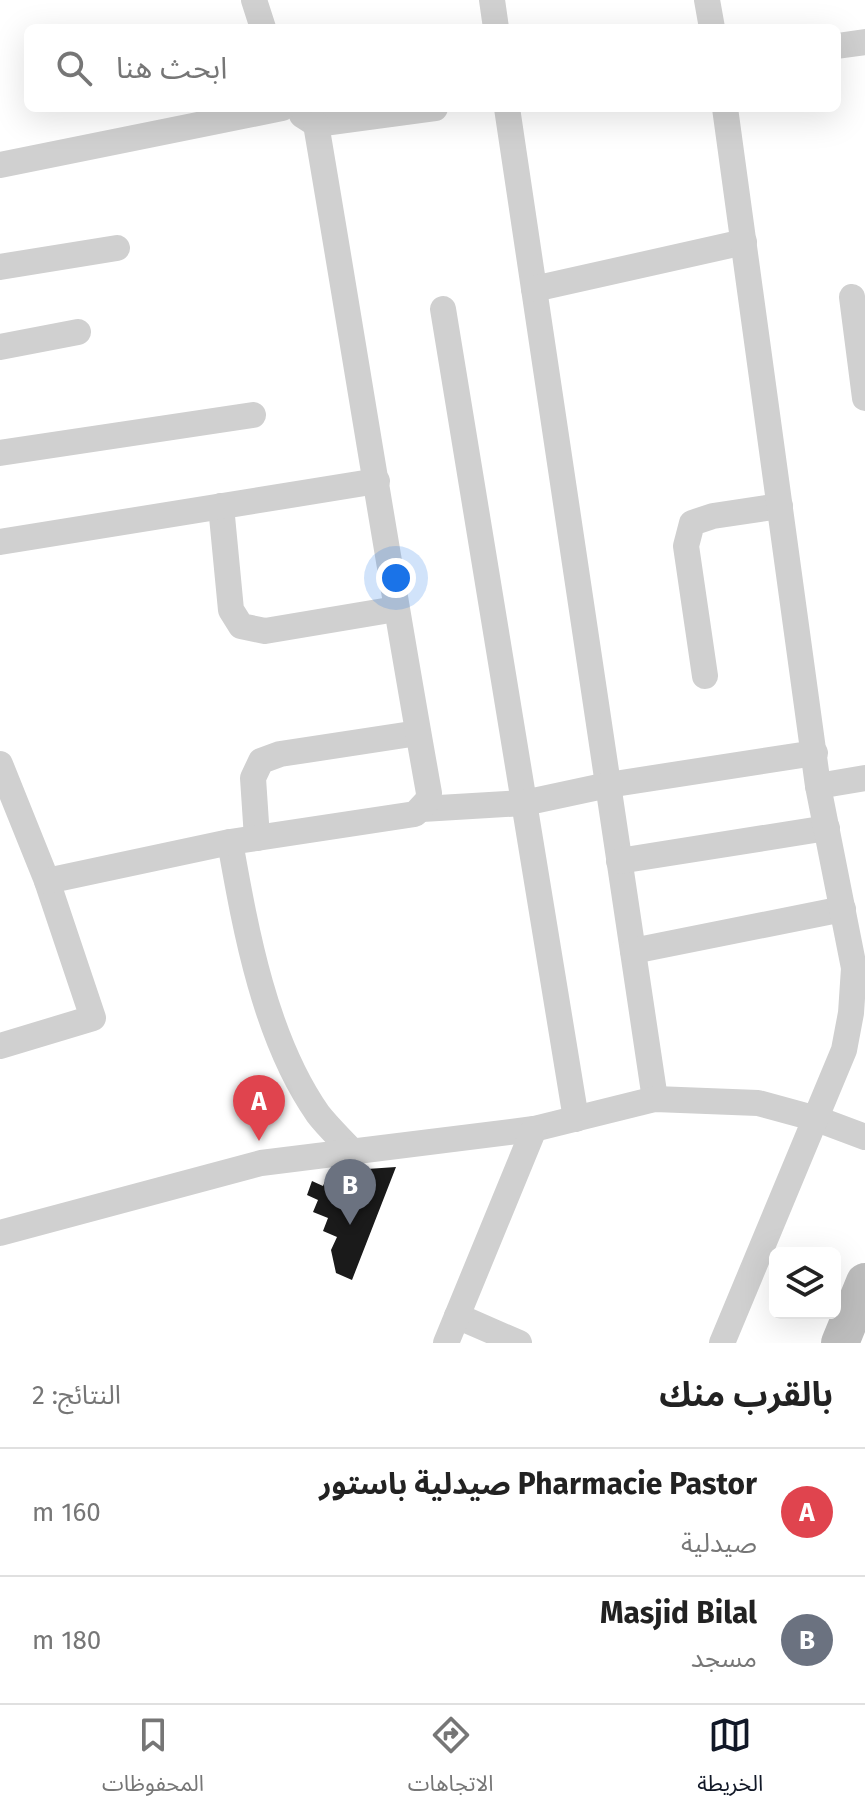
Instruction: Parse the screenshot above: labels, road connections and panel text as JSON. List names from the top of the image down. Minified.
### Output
{"page":{"search":"ابحث هنا","pins":["A","B"],"heading":["بالقرب منك","النتائج: 2"],"list":[{"mark":"A","name":"Pharmacie Pastor صيدلية باستور","note":"صيدلية","value":"160 m"},{"mark":"B","name":"Masjid Bilal","note":"مسجد","value":"180 m"}],"nav":["الخريطة","الاتجاهات","المحفوظات"]}}
